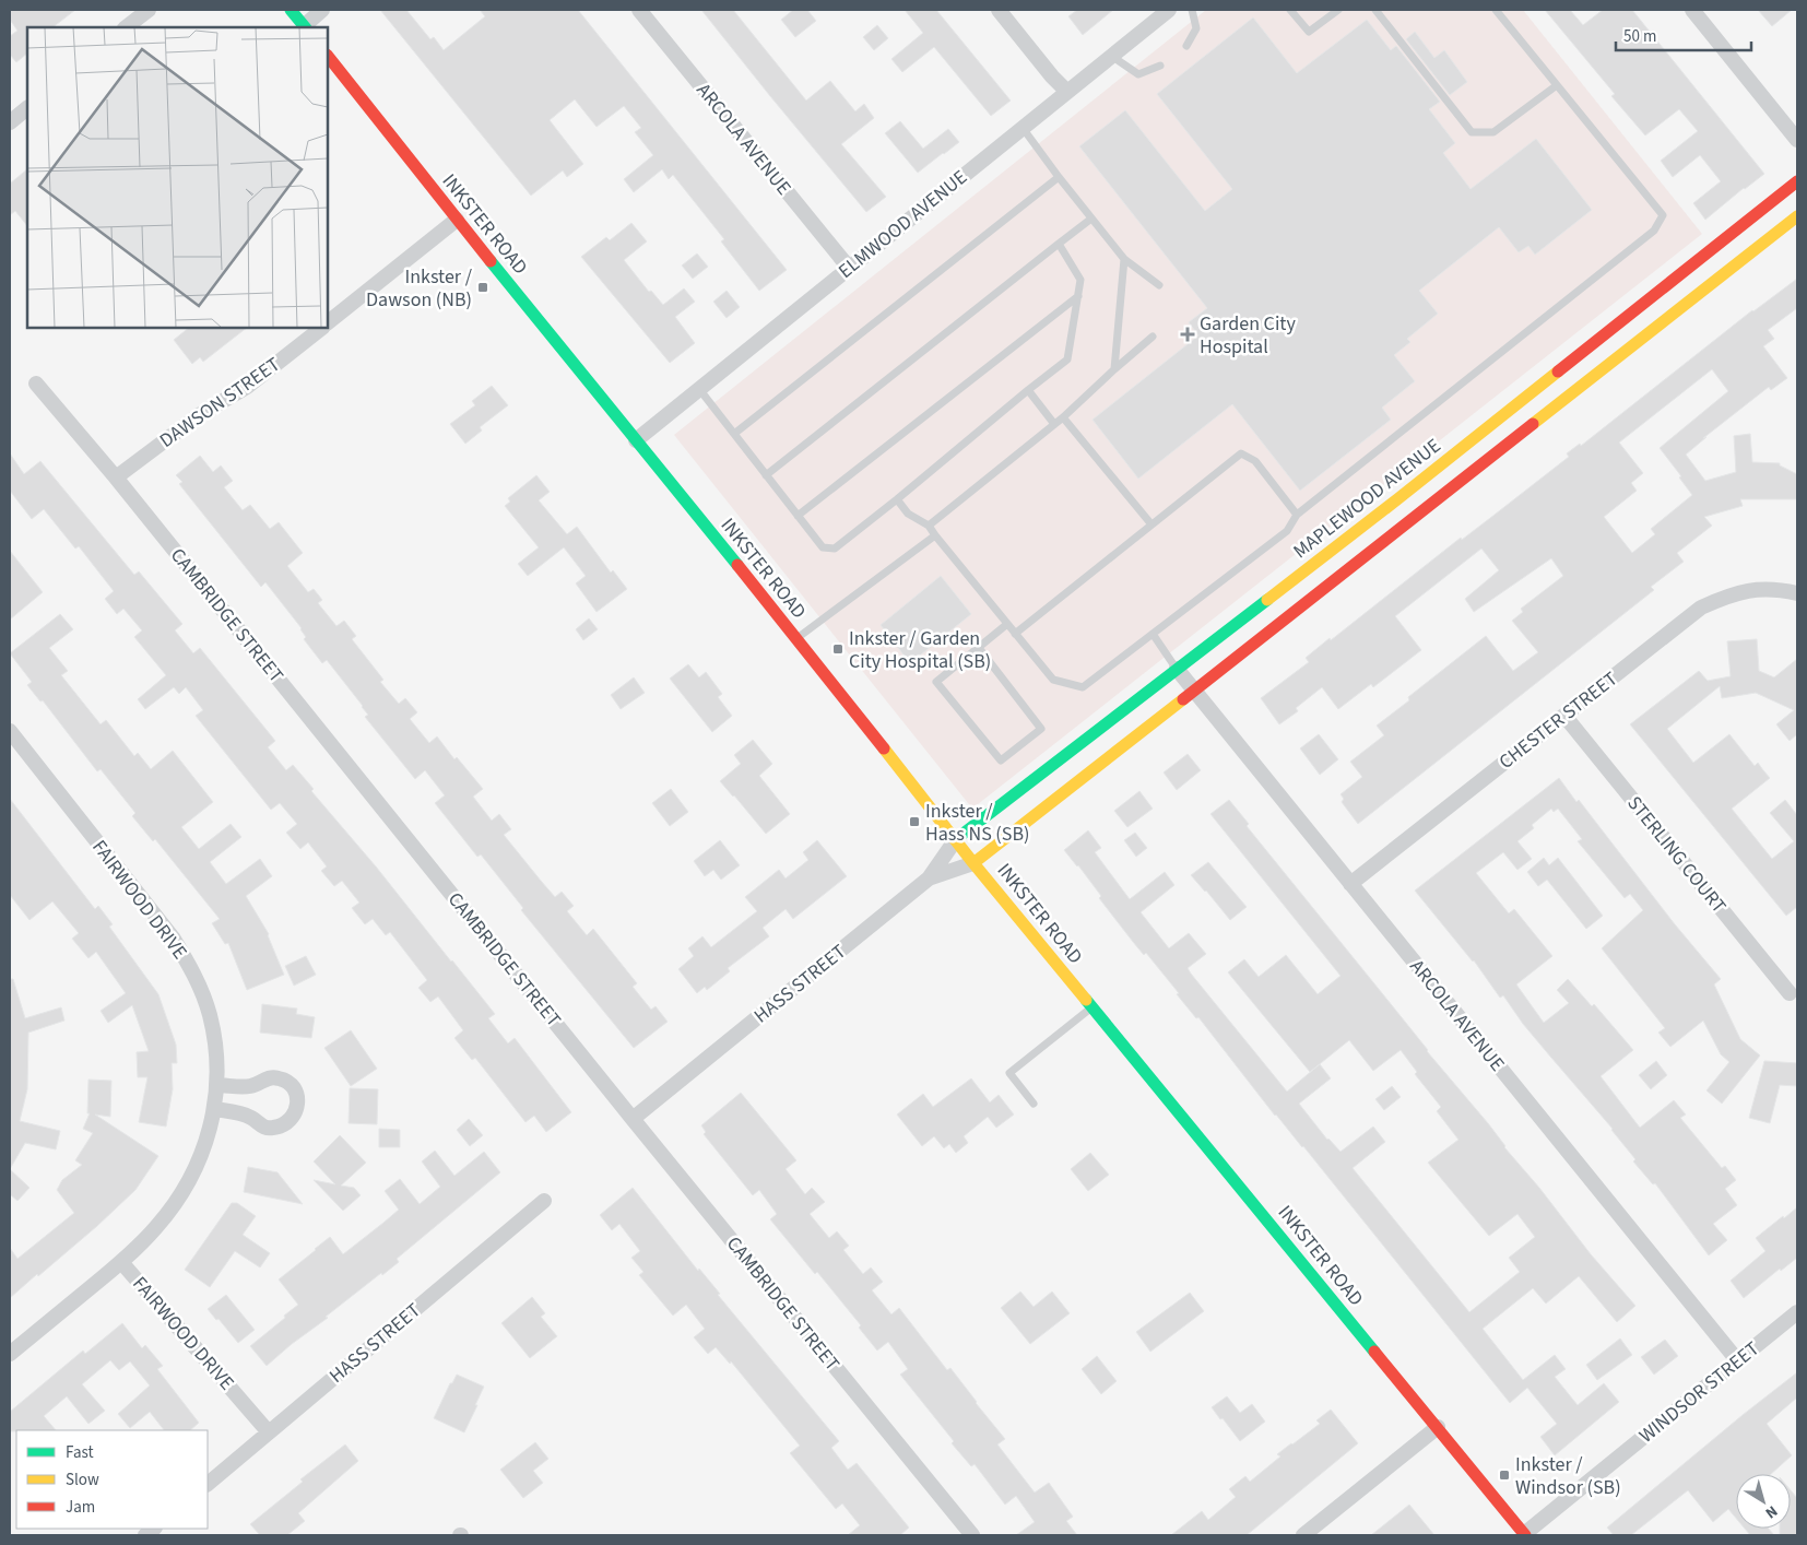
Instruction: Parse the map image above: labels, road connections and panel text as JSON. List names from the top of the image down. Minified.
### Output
{"streets":{"street":["ARCOLA AVENUE","INKSTER ROAD","ELMWOOD AVENUE","DAWSON STREET","MAPLEWOOD AVENUE","CAMBRIDGE STREET","CHESTER STREET","STERLING COURT","FAIRWOOD DRIVE","HASS STREET","WINDSOR STREET"]},"crossings":[["ARCOLA AVENUE","ELMWOOD AVENUE"],["ARCOLA AVENUE","MAPLEWOOD AVENUE"],["ARCOLA AVENUE","CHESTER STREET"],["ARCOLA AVENUE","WINDSOR STREET"],["INKSTER ROAD","ELMWOOD AVENUE"],["INKSTER ROAD","MAPLEWOOD AVENUE"],["INKSTER ROAD","HASS STREET"],["INKSTER ROAD","WINDSOR STREET"],["DAWSON STREET","CAMBRIDGE STREET"],["CAMBRIDGE STREET","HASS STREET"],["CHESTER STREET","STERLING COURT"],["FAIRWOOD DRIVE","HASS STREET"]],"places":{"transit":["Inkster / Dawson (NB)","Inkster / Garden City Hospital (SB)","Inkster / Hass NS (SB)","Inkster / Windsor (SB)"],"health":["Garden City Hospital"]},"legend":["Fast","Slow","Jam"],"scale_bar":"50 m","north":"bottom right"}
